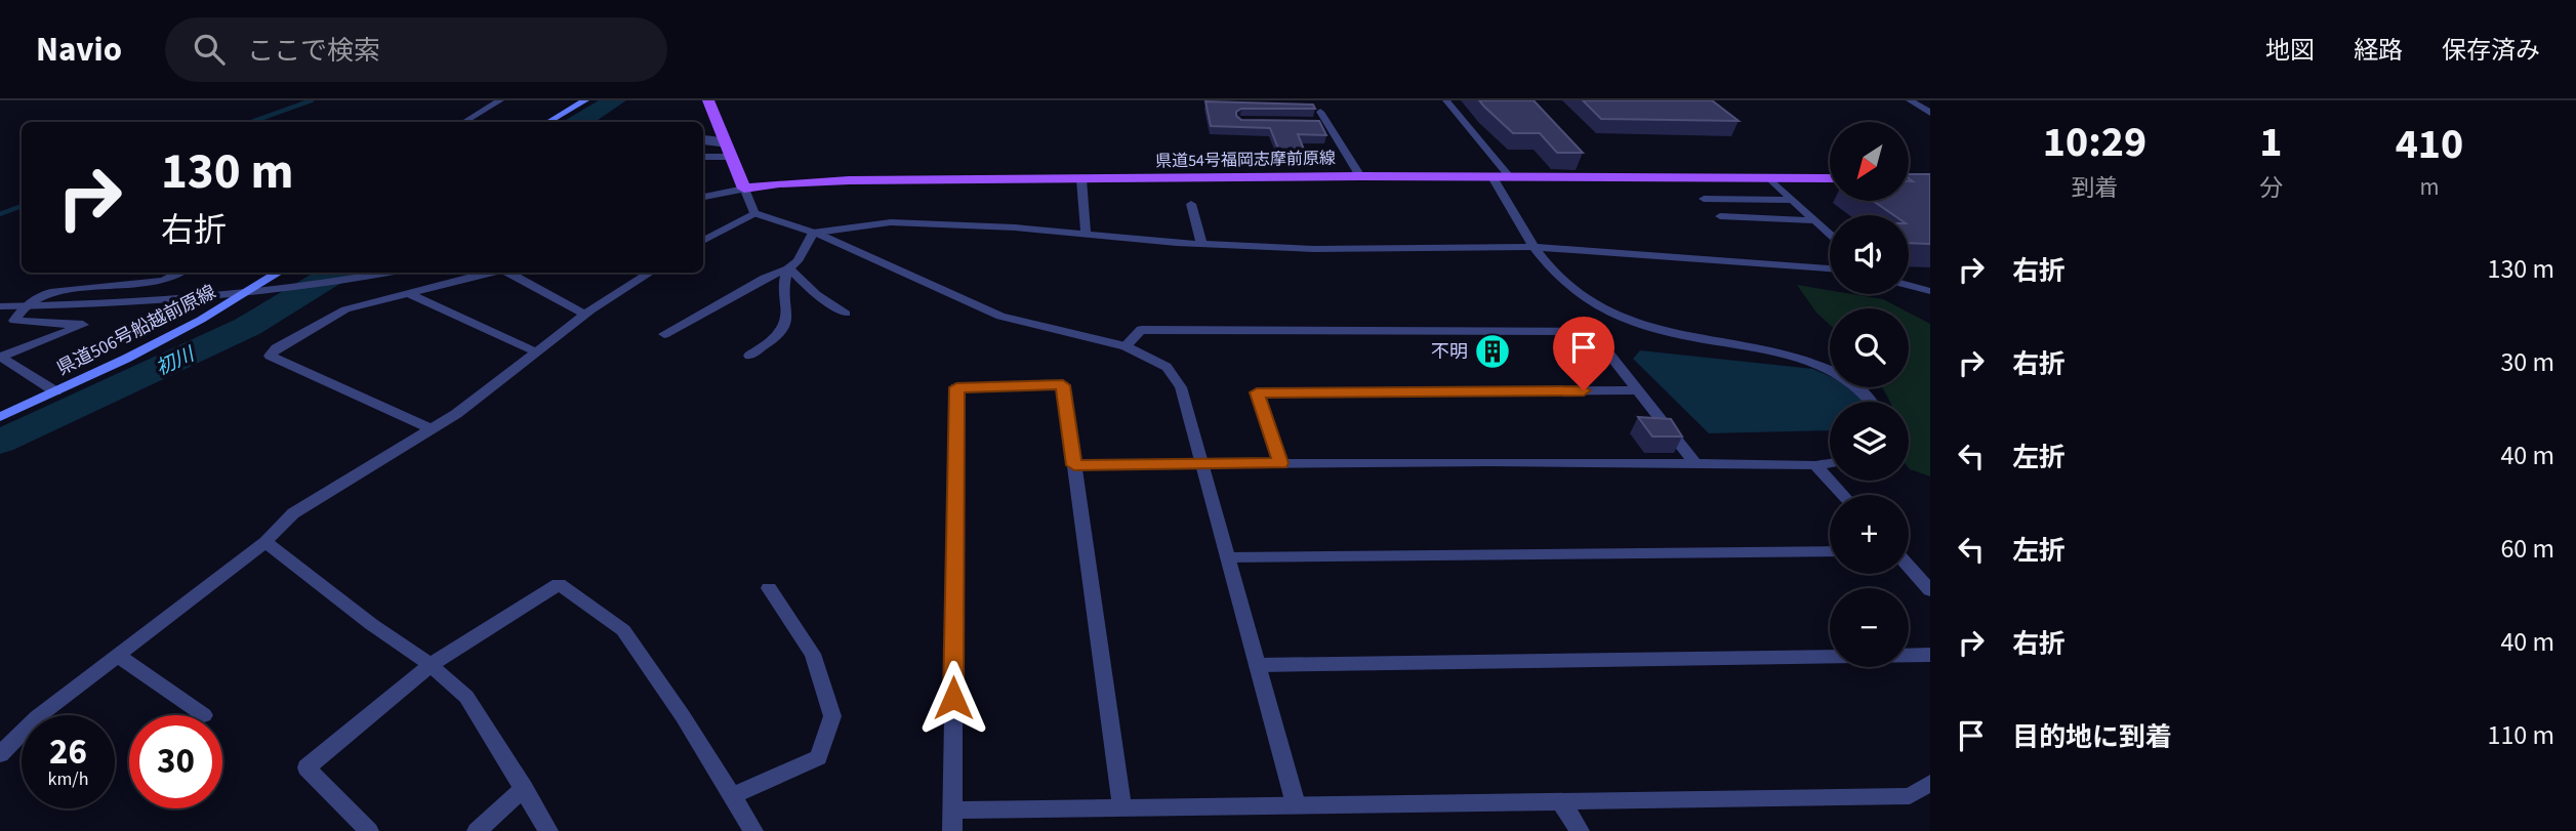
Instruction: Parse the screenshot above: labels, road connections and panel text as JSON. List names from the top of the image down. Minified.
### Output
{"streets":{"main road":["県道54号福岡志摩前原線","県道506号船越前原線"]},"water":["初川"],"places":{"building":["不明"]},"north":"bottom left","page":{"header":"Navio","search":"ここで検索","nav":["地図","経路","保存済み"],"eta":["10:29","到着","1","分","410","m"],"map_buttons":["+","−"],"turn":["130 m","右折"],"list":[{"name":"右折","value":"130 m"},{"name":"右折","value":"30 m"},{"name":"左折","value":"40 m"},{"name":"左折","value":"60 m"},{"name":"右折","value":"40 m"},{"name":"目的地に到着","value":"110 m"}],"speed":"26 km/h","limit":"30"}}
